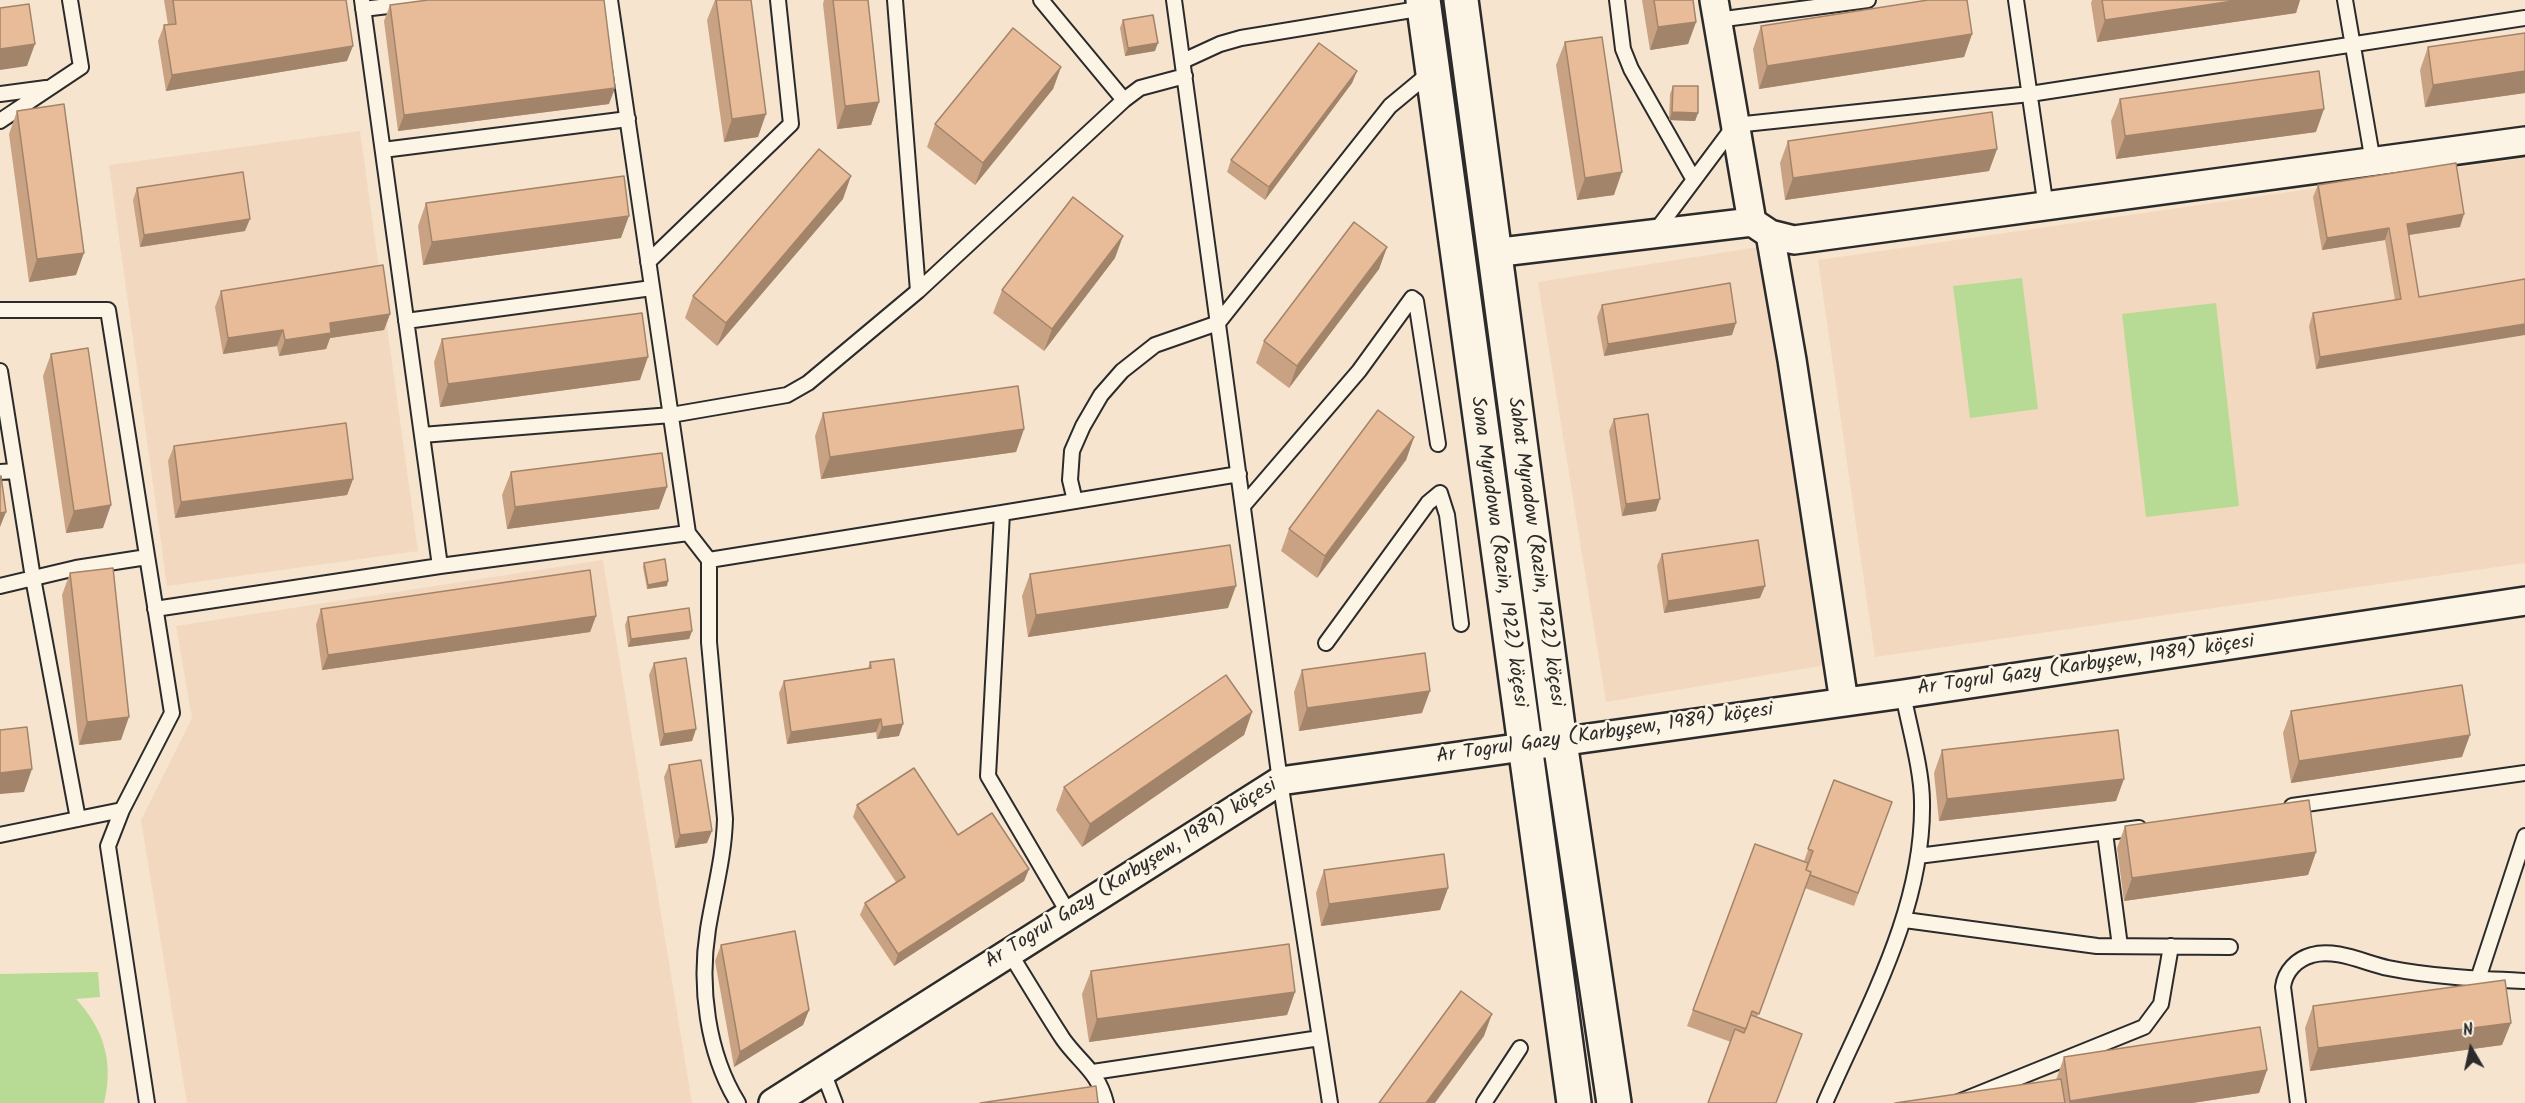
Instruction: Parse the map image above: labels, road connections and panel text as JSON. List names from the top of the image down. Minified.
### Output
{"streets":{"main road":["Sona Myradowa (Razin, 1922) köçesi","Sahat Myradow (Razin, 1922) köçesi"],"street":["Ar Togrul Gazy (Karbyşew, 1989) köçesi"]},"crossings":[["Sona Myradowa (Razin, 1922) köçesi","Ar Togrul Gazy (Karbyşew, 1989) köçesi"],["Sahat Myradow (Razin, 1922) köçesi","Ar Togrul Gazy (Karbyşew, 1989) köçesi"]],"north":"top"}
